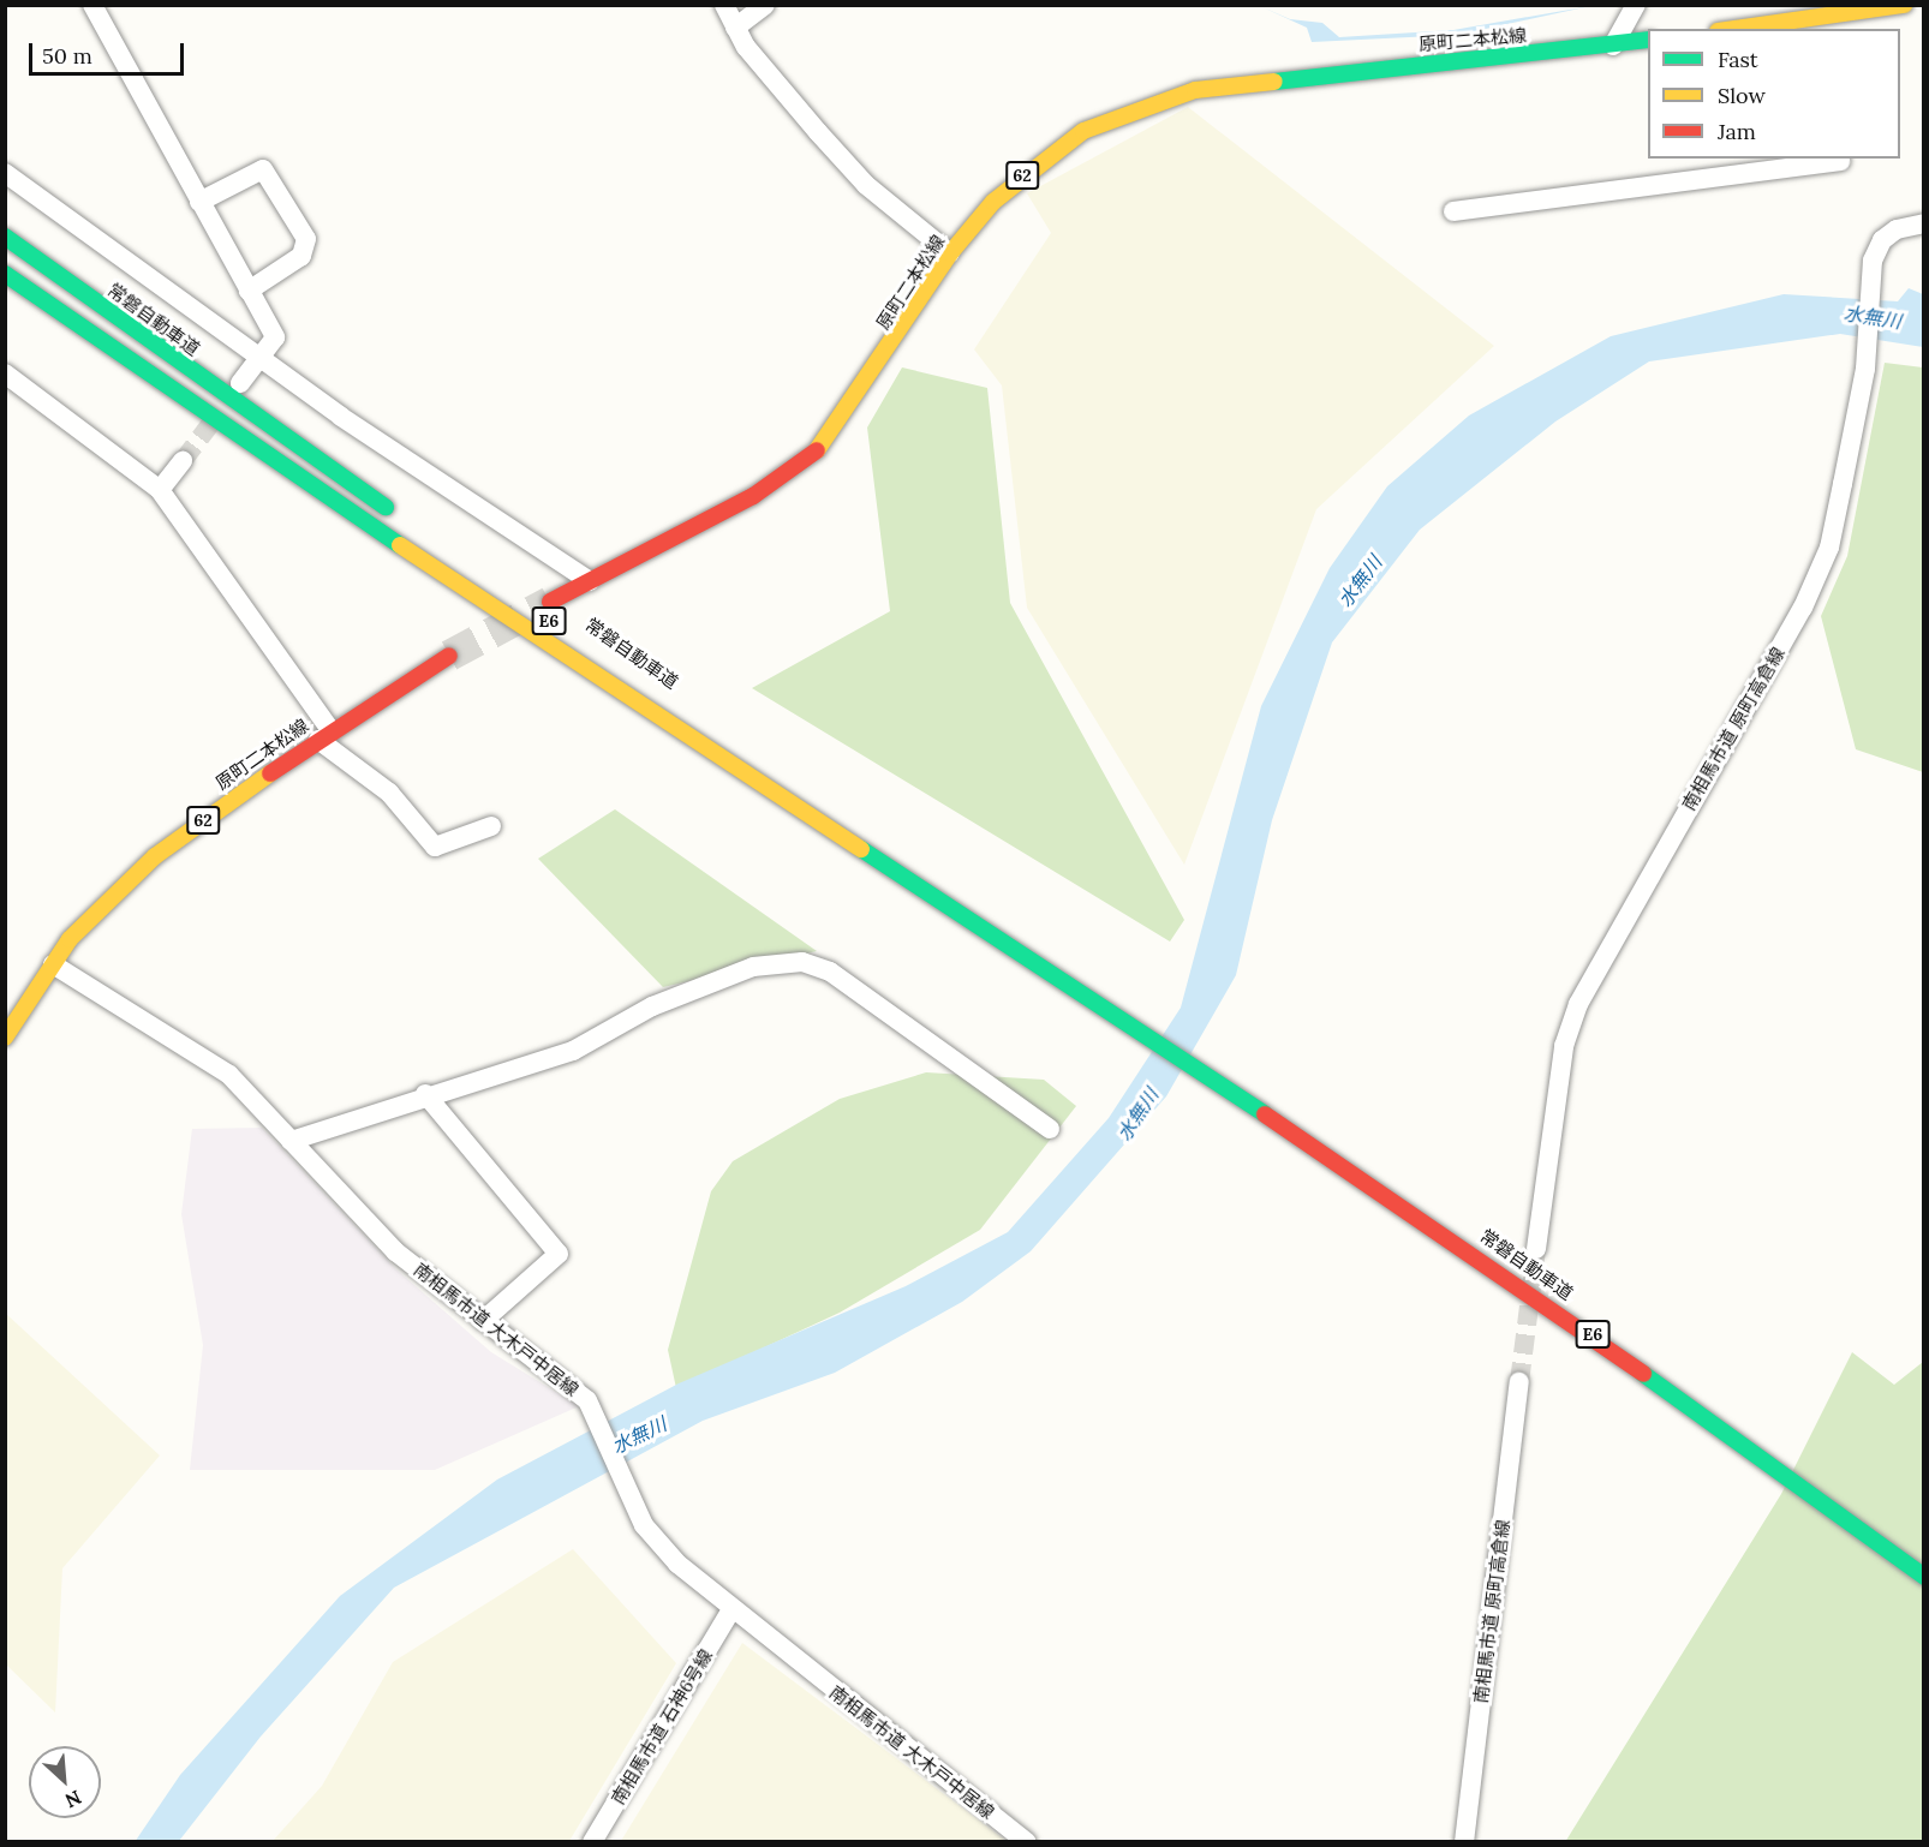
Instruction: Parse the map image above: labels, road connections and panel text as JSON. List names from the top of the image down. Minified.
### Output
{"streets":{"main road":["原町二本松線","62","常磐自動車道","E6"],"street":["南相馬市道 原町高倉線","南相馬市道 大木戸中居線","南相馬市道 石神6号線"]},"crossings":[["原町二本松線","南相馬市道 大木戸中居線"],["南相馬市道 大木戸中居線","南相馬市道 石神6号線"]],"water":["水無川"],"legend":["Fast","Slow","Jam"],"scale_bar":"50 m","north":"bottom right"}
